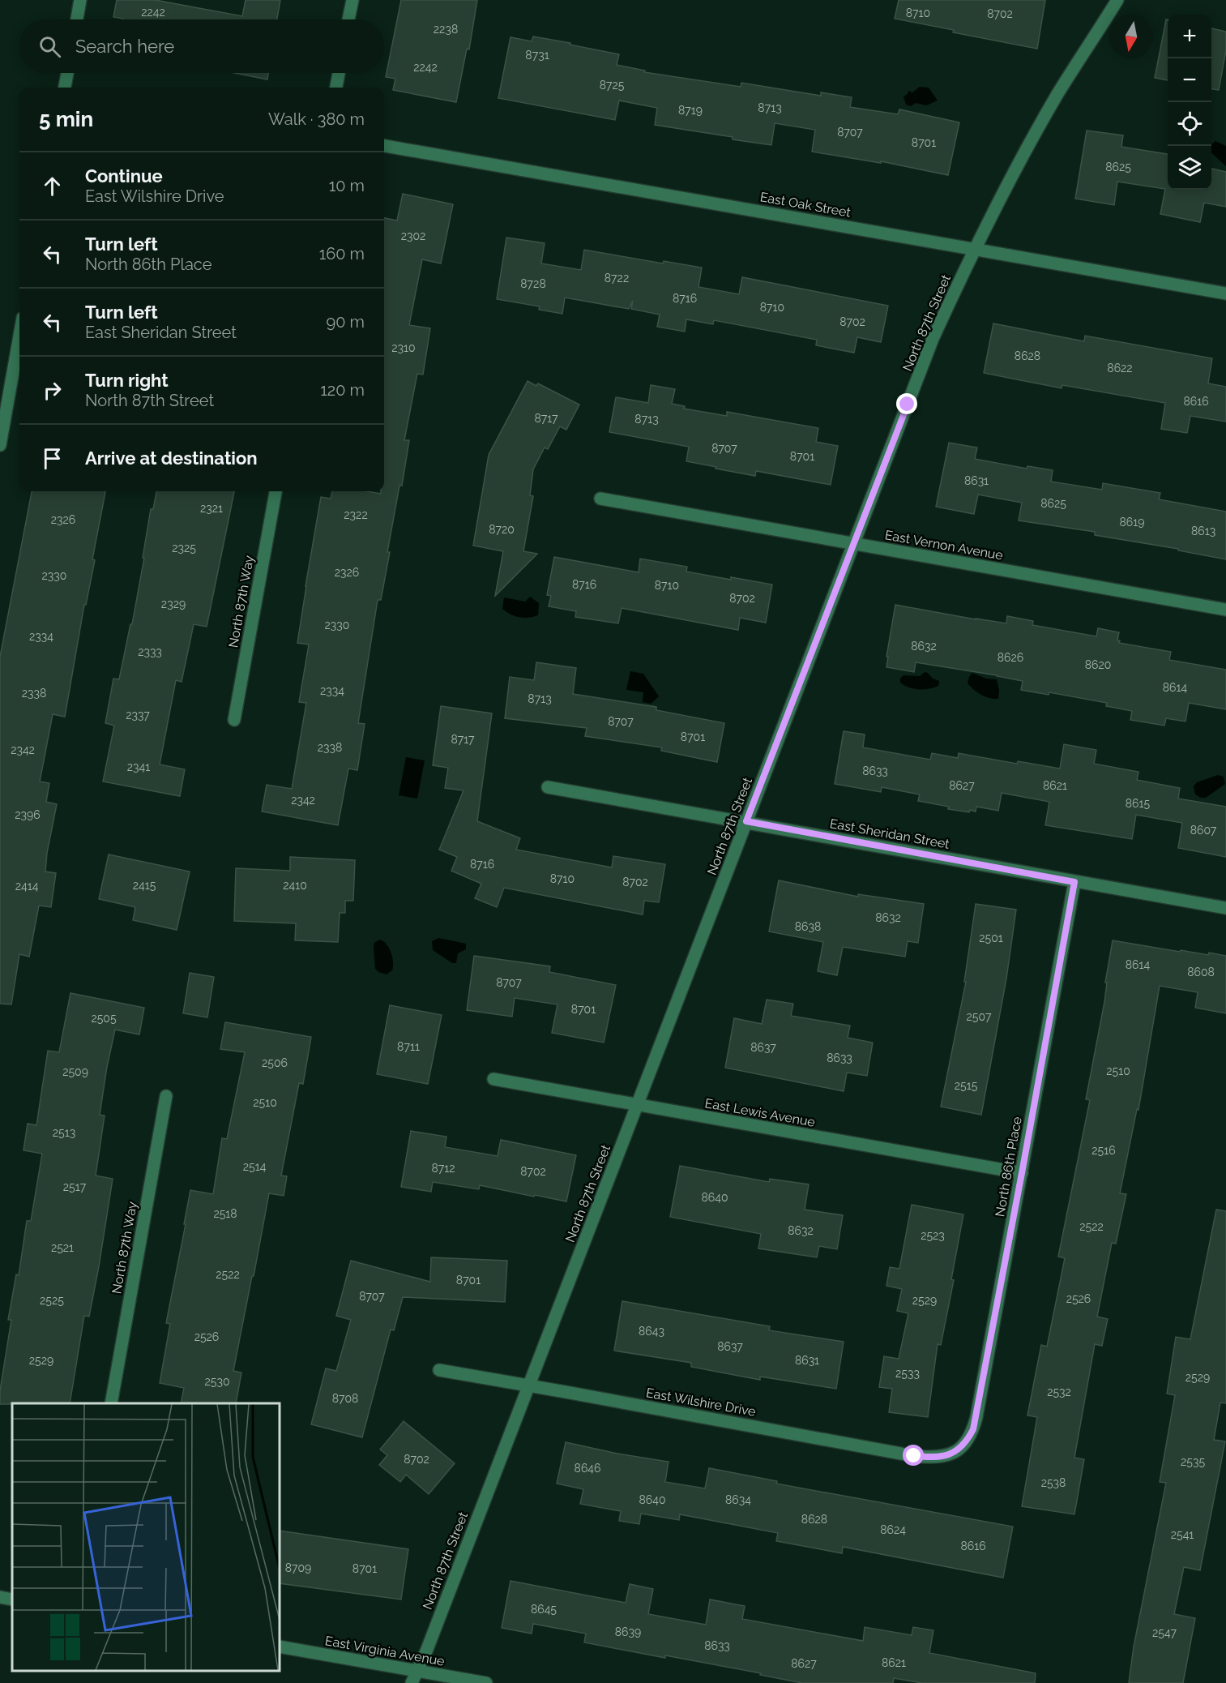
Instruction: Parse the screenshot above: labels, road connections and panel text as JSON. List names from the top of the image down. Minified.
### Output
{"streets":{"street":["East Oak Street","North 87th Street","East Vernon Avenue","North 87th Way","East Sheridan Street","East Lewis Avenue","North 86th Place","East Wilshire Drive","East Virginia Avenue"]},"crossings":[["East Oak Street","North 87th Street"],["North 87th Street","East Vernon Avenue"],["North 87th Street","East Sheridan Street"],["North 87th Street","East Lewis Avenue"],["North 87th Street","East Wilshire Drive"],["North 87th Street","East Virginia Avenue"],["East Sheridan Street","North 86th Place"],["East Lewis Avenue","North 86th Place"],["North 86th Place","East Wilshire Drive"]],"house_numbers":["2242","8710","8702","2238","8731","2242","8725","8713","8719","8707","8701","8625","2302","8722","8728","8716","8710","8702","2310","8628","8622","8616","8717","8713","8707","8701","8631","8625","2321","2322","2326","8619","8720","8613","2325","2326","2330","8716","8710","8702","2329","2330","2334","8632","2333","8626","8620","8614","2334","2338","8713","2337","8707","8701","8717","2338","2342","2341","8633","8627","8621","2342","8615","2396","8607","8716","8710","8702","2415","2410","2414","8632","8638","2501","8614","8608","8707","8701","2507","2505","8711","8637","8633","2506","2510","2509","2515","2510","2513","2516","2514","8712","8702","2517","8640","2518","2522","8632","2523","2521","2522","8701","8707","2526","2525","2529","8643","2526","8637","2529","8631","2533","2529","2530","2532","8708","8702","2535","8646","2538","8640","8634","8628","8624","2541","8616","8709","8701","8645","8639","2547","8633","8621","8627"],"north":"bottom","page":{"map_buttons":["+","−"],"search":"Search here","heading":["5 min","Walk · 380 m"],"list":[["Continue","East Wilshire Drive","10 m"],["Turn left","North 86th Place","160 m"],["Turn left","East Sheridan Street","90 m"],["Turn right","North 87th Street","120 m"],"Arrive at destination"]}}
